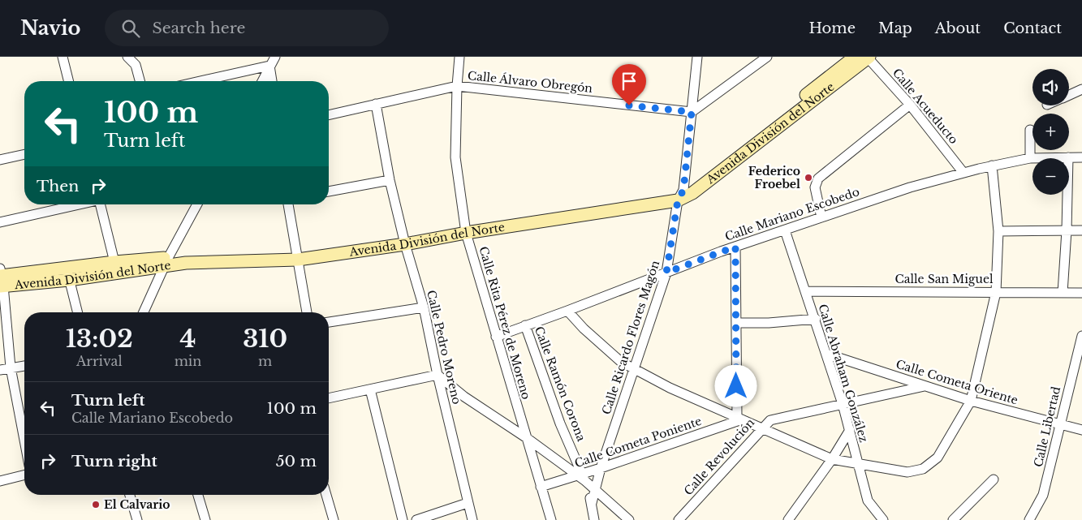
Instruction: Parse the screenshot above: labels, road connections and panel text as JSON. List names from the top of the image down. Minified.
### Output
{"streets":{"street":["Calle Álvaro Obregón","Calle Acueducto","Avenida División del Norte","Calle Mariano Escobedo","Calle San Miguel","Calle Rita Pérez de Moreno","Calle Ricardo Flores Magón","Calle Pedro Moreno","Calle Abraham González","Calle Cometa Oriente","Calle Ramón Corona","Calle Libertad","Calle Cometa Poniente","Calle Revolución"]},"crossings":[["Calle Álvaro Obregón","Calle Rita Pérez de Moreno"],["Calle Álvaro Obregón","Calle Ricardo Flores Magón"],["Calle Álvaro Obregón","Calle Pedro Moreno"],["Calle Acueducto","Avenida División del Norte"],["Calle Acueducto","Calle Mariano Escobedo"],["Avenida División del Norte","Calle Rita Pérez de Moreno"],["Avenida División del Norte","Calle Ricardo Flores Magón"],["Avenida División del Norte","Calle Pedro Moreno"],["Calle Mariano Escobedo","Calle Rita Pérez de Moreno"],["Calle Mariano Escobedo","Calle Ricardo Flores Magón"],["Calle Mariano Escobedo","Calle Abraham González"],["Calle Mariano Escobedo","Calle Ramón Corona"],["Calle San Miguel","Calle Abraham González"],["Calle Rita Pérez de Moreno","Calle Cometa Poniente"],["Calle Ricardo Flores Magón","Calle Ramón Corona"],["Calle Ricardo Flores Magón","Calle Cometa Poniente"],["Calle Abraham González","Calle Cometa Oriente"],["Calle Abraham González","Calle Revolución"],["Calle Cometa Oriente","Calle Libertad"],["Calle Cometa Oriente","Calle Revolución"],["Calle Ramón Corona","Calle Cometa Poniente"]],"places":["Federico Froebel","El Calvario"],"page":{"header":"Navio","search":"Search here","nav":["Home","Map","About","Contact"],"map_buttons":["+","−"],"turn":["100 m","Turn left"],"then":"Then","eta":["13:02","Arrival","4","min","310","m"],"list":[{"name":"Turn left","note":"Calle Mariano Escobedo","value":"100 m"},{"name":"Turn right","value":"50 m"}]}}
